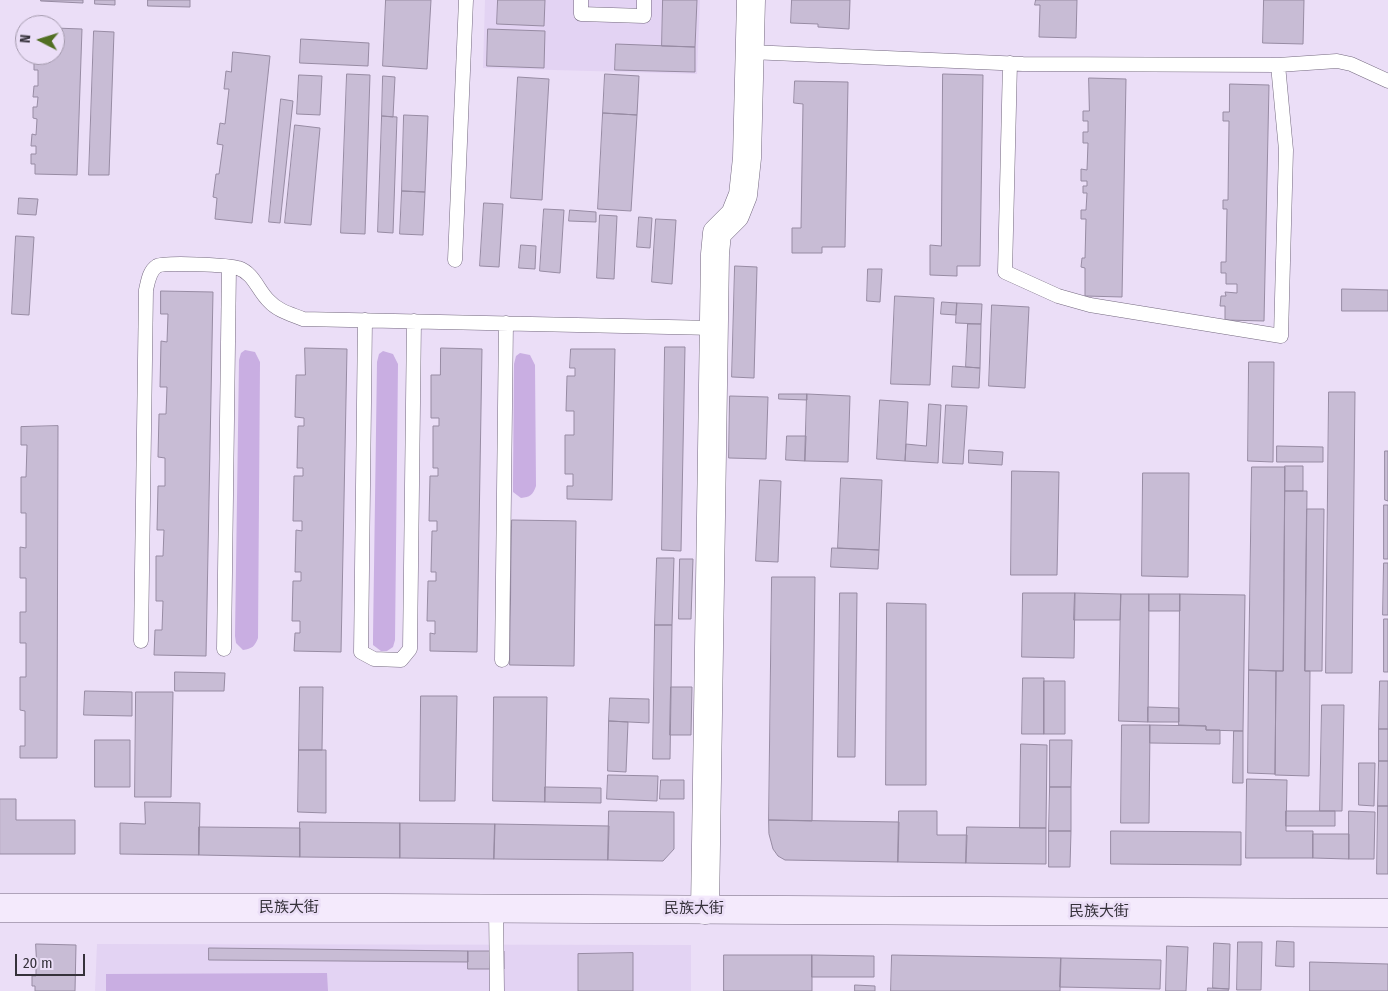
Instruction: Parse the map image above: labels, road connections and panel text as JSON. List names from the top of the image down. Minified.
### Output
{"streets":{"main road":["民族大街"]},"scale_bar":"20 m","north":"left"}
